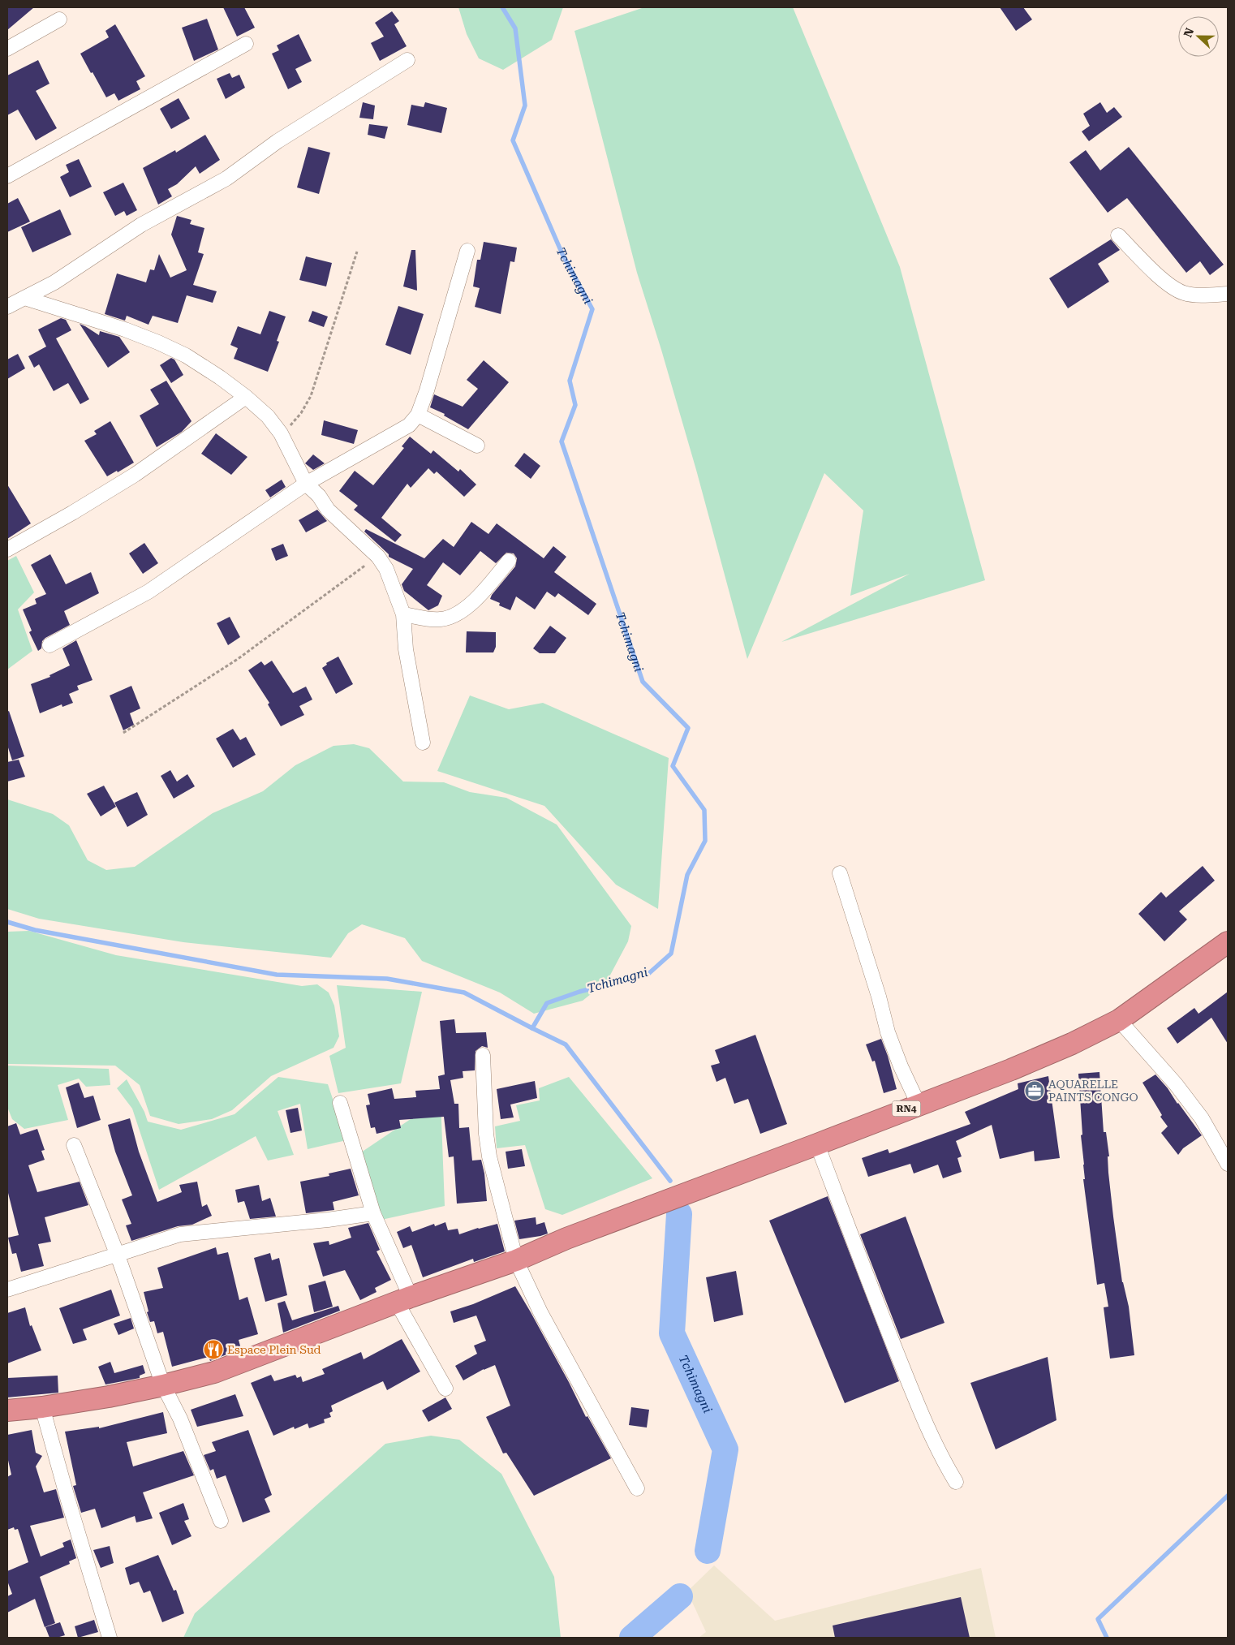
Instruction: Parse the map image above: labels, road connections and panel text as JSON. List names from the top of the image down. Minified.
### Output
{"streets":{"highway":["RN4"]},"water":["Tchimagni"],"places":{"office":["AQUARELLE PAINTS CONGO"],"restaurant":["Espace Plein Sud"]},"north":"left"}
